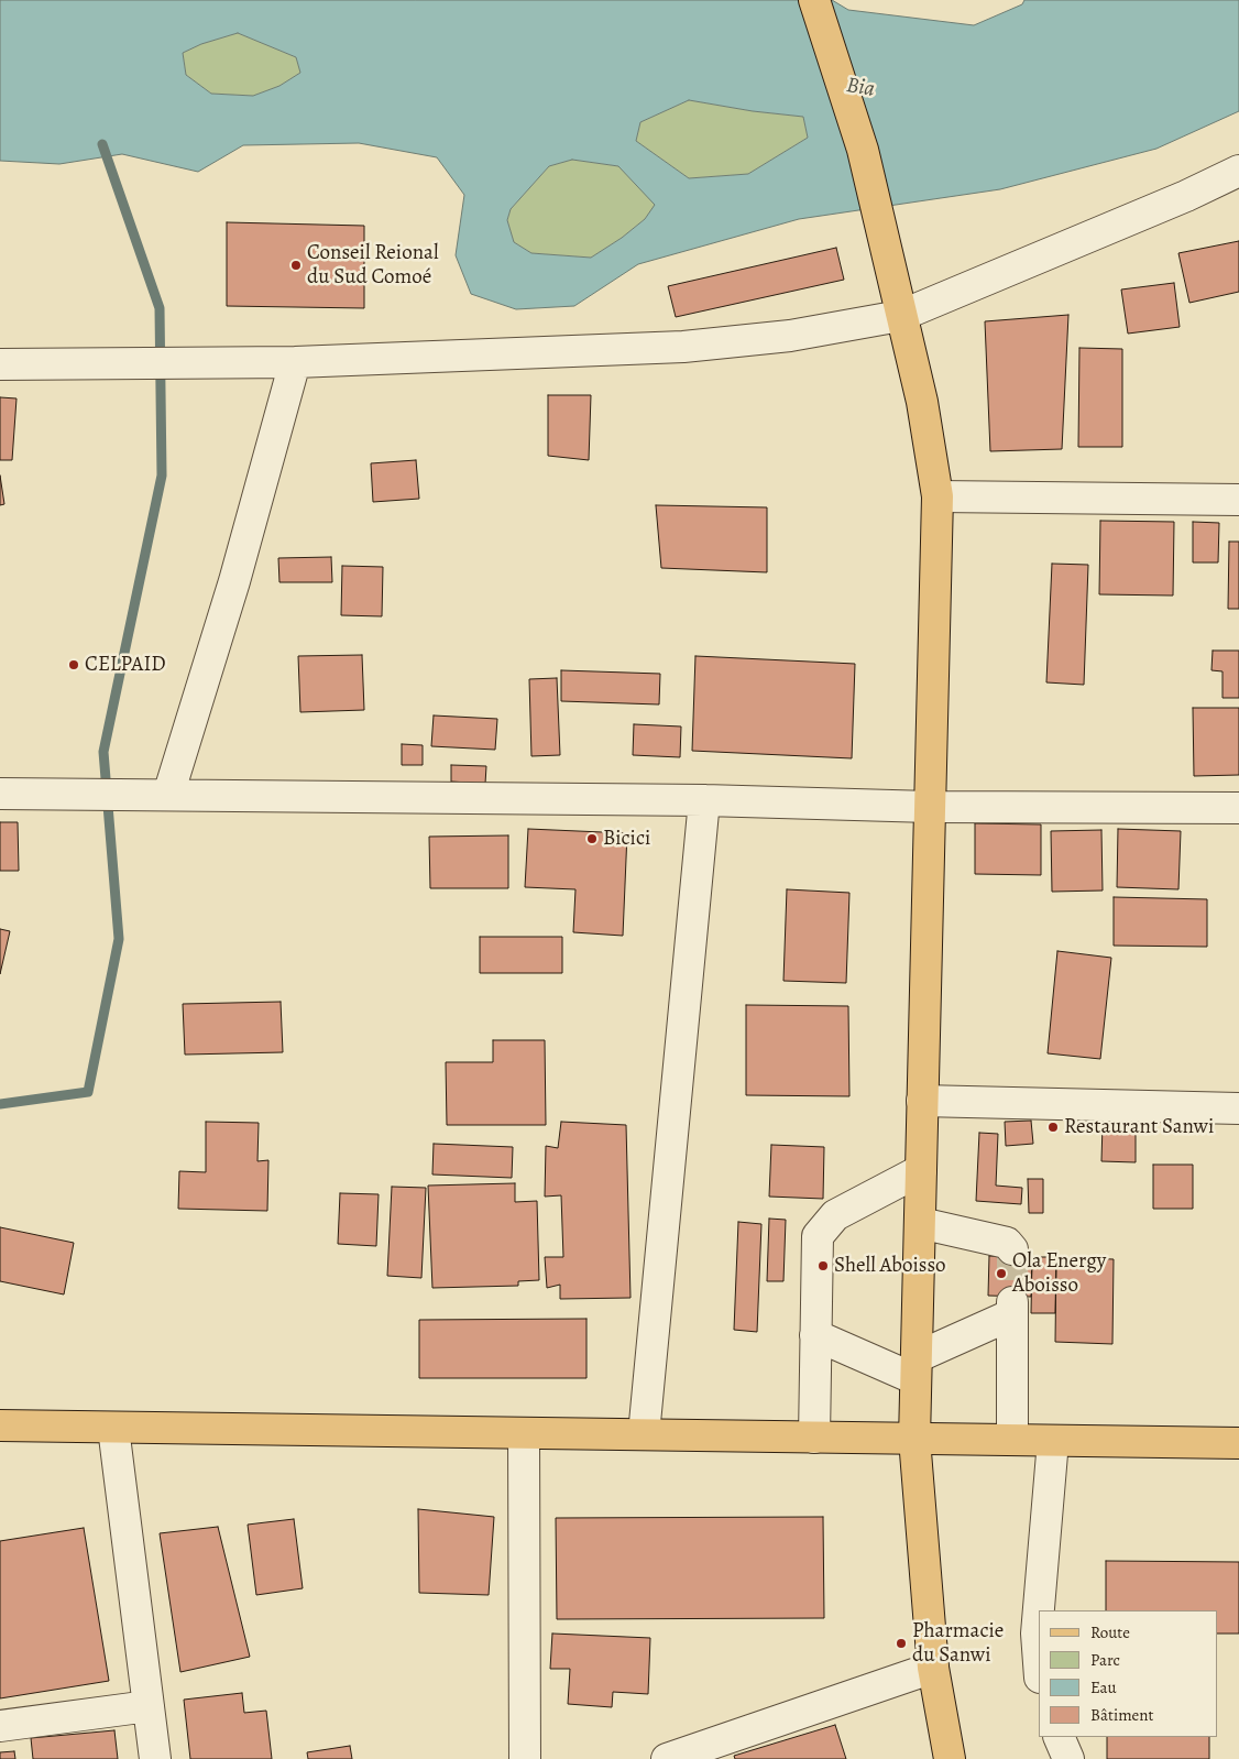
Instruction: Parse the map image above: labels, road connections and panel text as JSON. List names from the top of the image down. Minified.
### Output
{"water":["Bia"],"places":["Conseil Reional du Sud Comoé","CELPAID","Bicici","Restaurant Sanwi","Shell Aboisso","Ola Energy Aboisso","Pharmacie du Sanwi"],"legend":["Route","Parc","Eau","Bâtiment"]}
